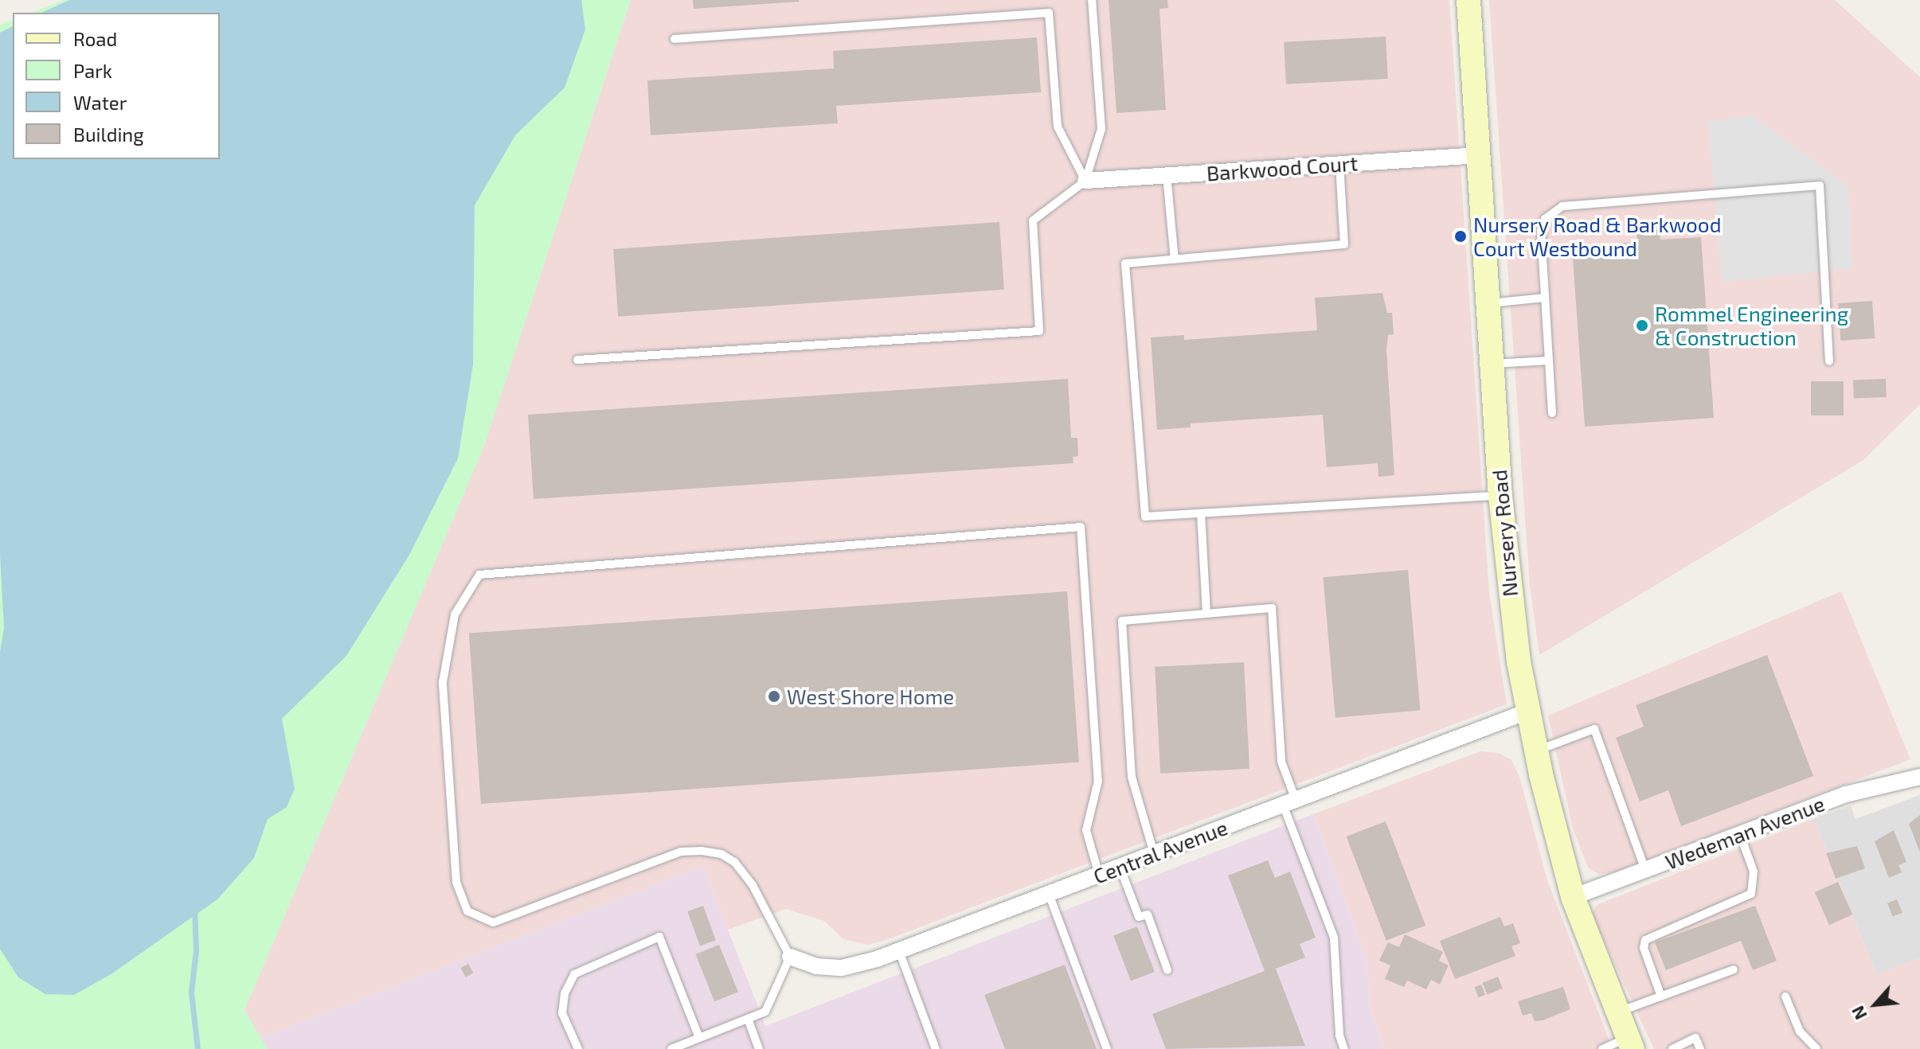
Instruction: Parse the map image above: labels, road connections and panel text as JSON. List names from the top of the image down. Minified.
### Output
{"streets":{"main road":["Nursery Road"],"street":["Barkwood Court","Wedeman Avenue","Central Avenue"]},"crossings":[["Barkwood Court","Nursery Road"],["Nursery Road","Wedeman Avenue"],["Nursery Road","Central Avenue"]],"places":["Nursery Road & Barkwood Court Westbound","Rommel Engineering & Construction","West Shore Home"],"legend":["Road","Park","Water","Building"],"north":"bottom left"}
